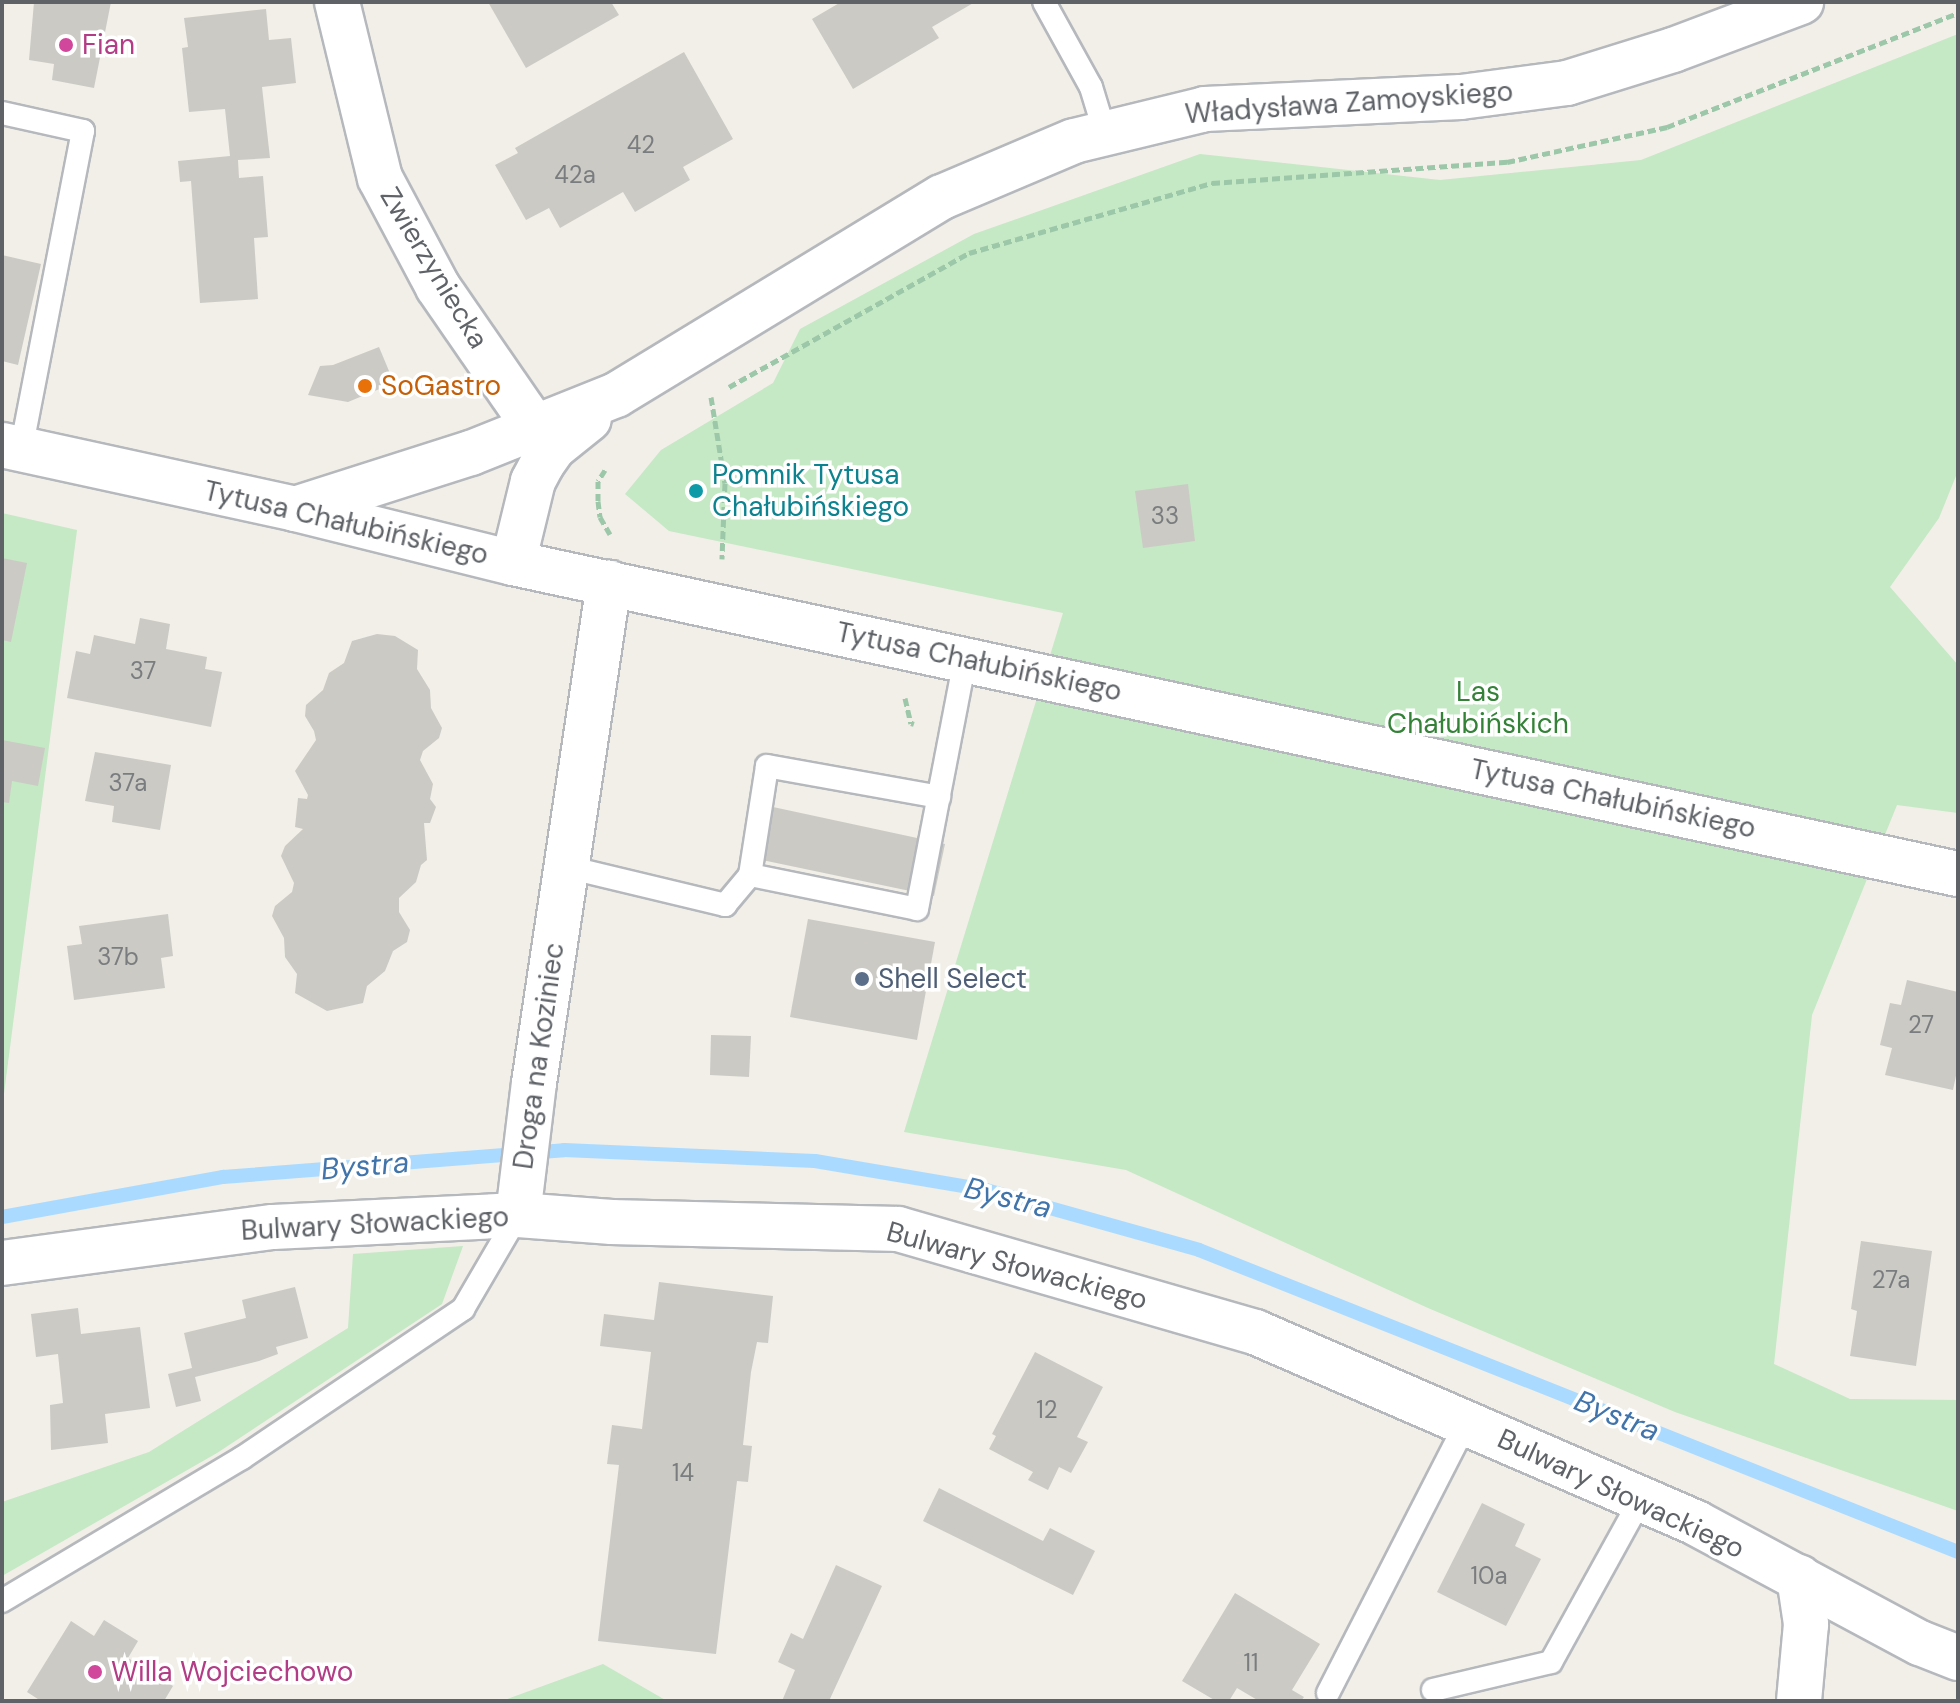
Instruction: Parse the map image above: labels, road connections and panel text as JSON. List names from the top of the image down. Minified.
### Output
{"streets":{"street":["Władysława Zamoyskiego","Zwierzyniecka","Tytusa Chałubińskiego","Droga na Koziniec","Bulwary Słowackiego"]},"crossings":[["Władysława Zamoyskiego","Zwierzyniecka"],["Władysława Zamoyskiego","Tytusa Chałubińskiego"],["Tytusa Chałubińskiego","Droga na Koziniec"],["Droga na Koziniec","Bulwary Słowackiego"]],"water":["Bystra"],"parks":["Las Chałubińskich"],"places":["Fian","SoGastro","Pomnik Tytusa Chałubińskiego","Shell Select","Willa Wojciechowo"],"house_numbers":["42","42a","33","37","37a","37b","27","27a","12","14","10a","11"]}
